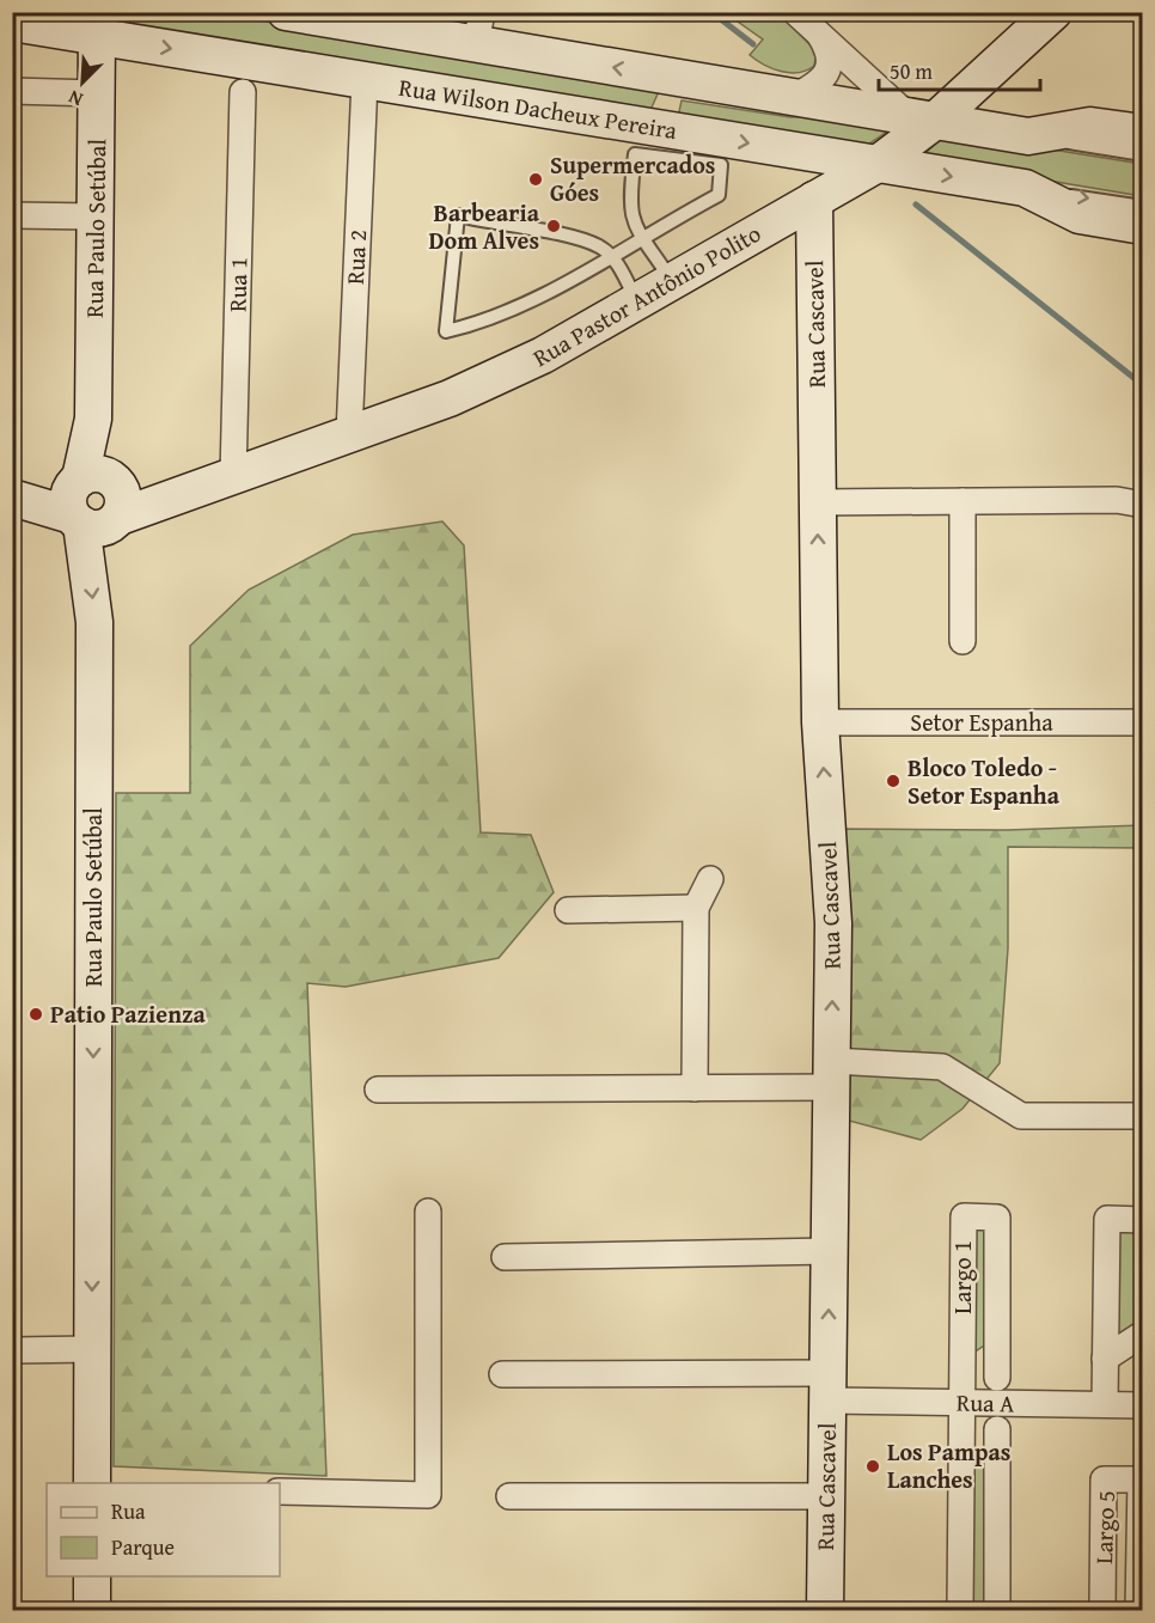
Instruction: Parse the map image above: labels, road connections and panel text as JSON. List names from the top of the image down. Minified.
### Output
{"streets":{"main road":["Rua Wilson Dacheux Pereira","Rua Paulo Setúbal","Rua Pastor Antônio Polito","Rua Cascavel"],"street":["Rua 2","Rua 1","Setor Espanha","Largo 1","Rua A","Largo 5"]},"crossings":[["Rua Wilson Dacheux Pereira","Rua Paulo Setúbal"],["Rua Wilson Dacheux Pereira","Rua 2"],["Rua Wilson Dacheux Pereira","Rua Pastor Antônio Polito"],["Rua Wilson Dacheux Pereira","Rua Cascavel"],["Rua Paulo Setúbal","Rua Pastor Antônio Polito"],["Rua 2","Rua Pastor Antônio Polito"],["Rua 1","Rua Pastor Antônio Polito"],["Rua Pastor Antônio Polito","Rua Cascavel"],["Rua Cascavel","Setor Espanha"],["Rua Cascavel","Rua A"],["Largo 1","Rua A"]],"one_way":["Rua Paulo Setúbal","Rua Cascavel"],"places":["Supermercados Góes","Barbearia Dom Alves","Bloco Toledo - Setor Espanha","Patio Pazienza","Los Pampas Lanches"],"legend":["Rua","Parque"],"scale_bar":"50 m","north":"bottom left"}
